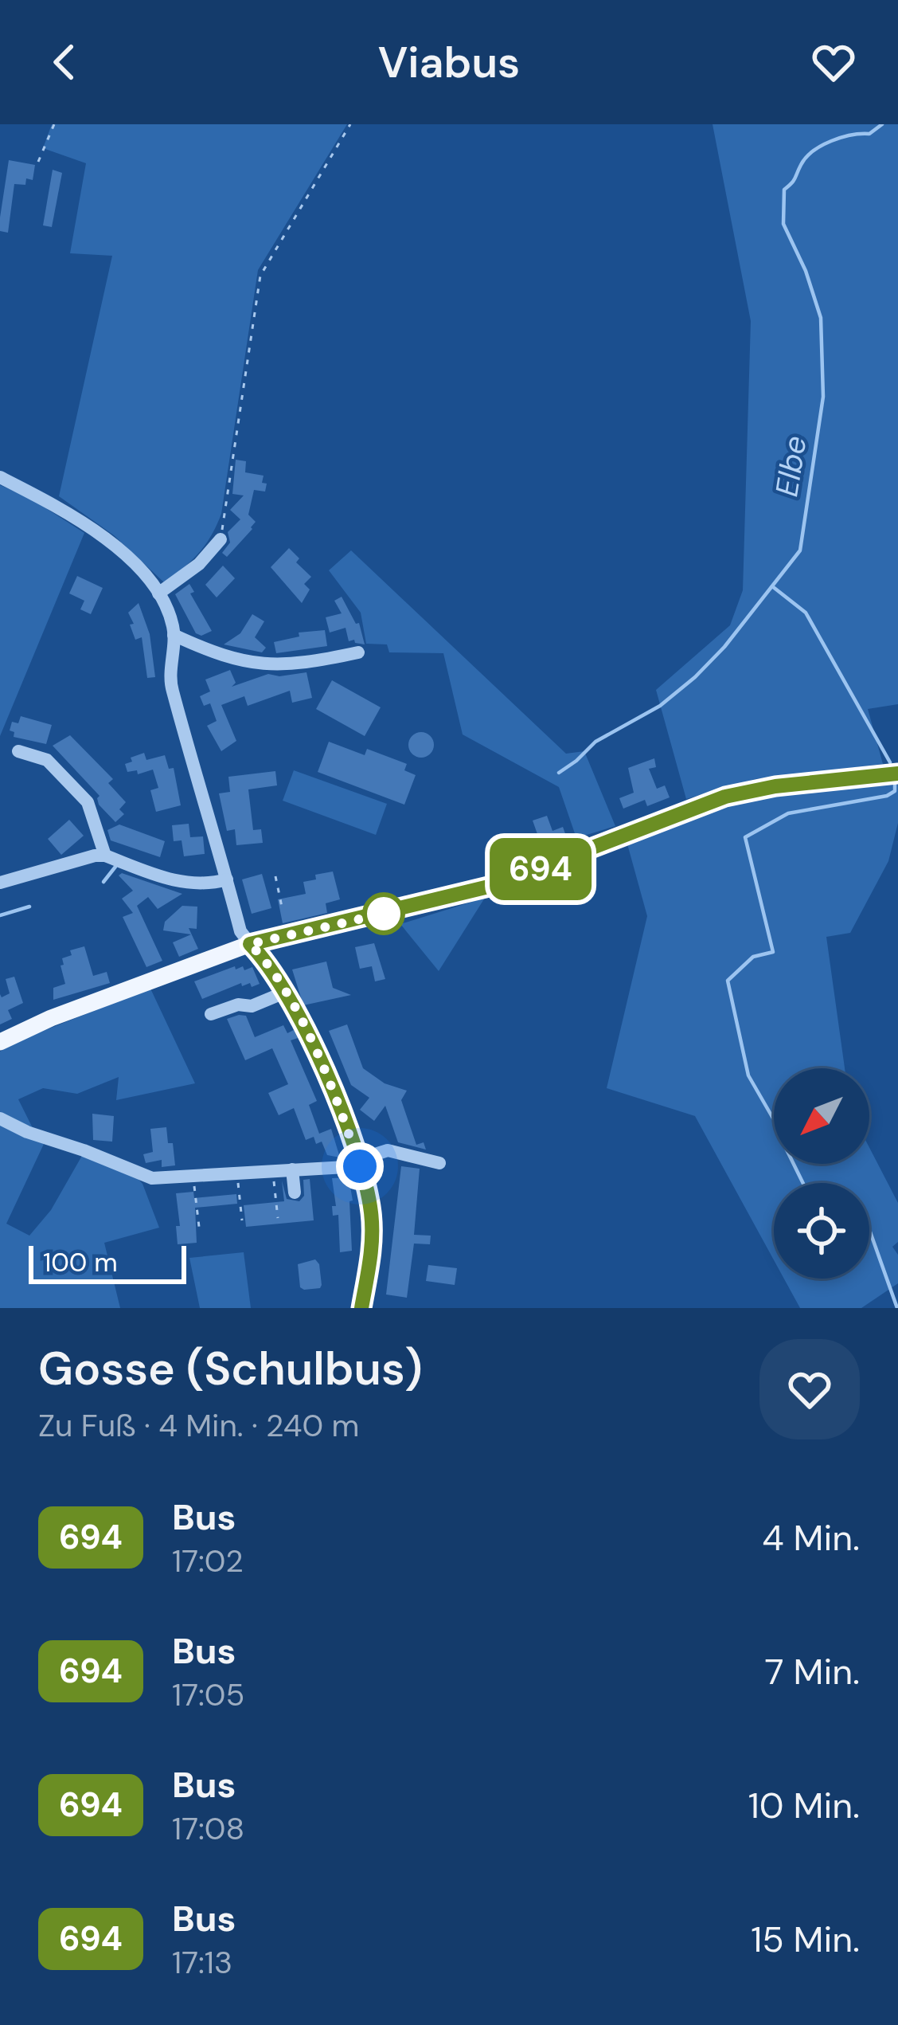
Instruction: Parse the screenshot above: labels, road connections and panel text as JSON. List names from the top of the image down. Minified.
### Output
{"water":["Elbe"],"lines":["bus line 694"],"scale_bar":"100 m","north":"bottom left","page":{"header":"Viabus","on_map":"694","scale":"100 m","heading":["Gosse (Schulbus)","Zu Fuß · 4 Min. · 240 m"],"list":[{"mark":"694","name":"Bus","note":"17:02","value":"4 Min."},{"mark":"694","name":"Bus","note":"17:05","value":"7 Min."},{"mark":"694","name":"Bus","note":"17:08","value":"10 Min."},{"mark":"694","name":"Bus","note":"17:13","value":"15 Min."}]}}
